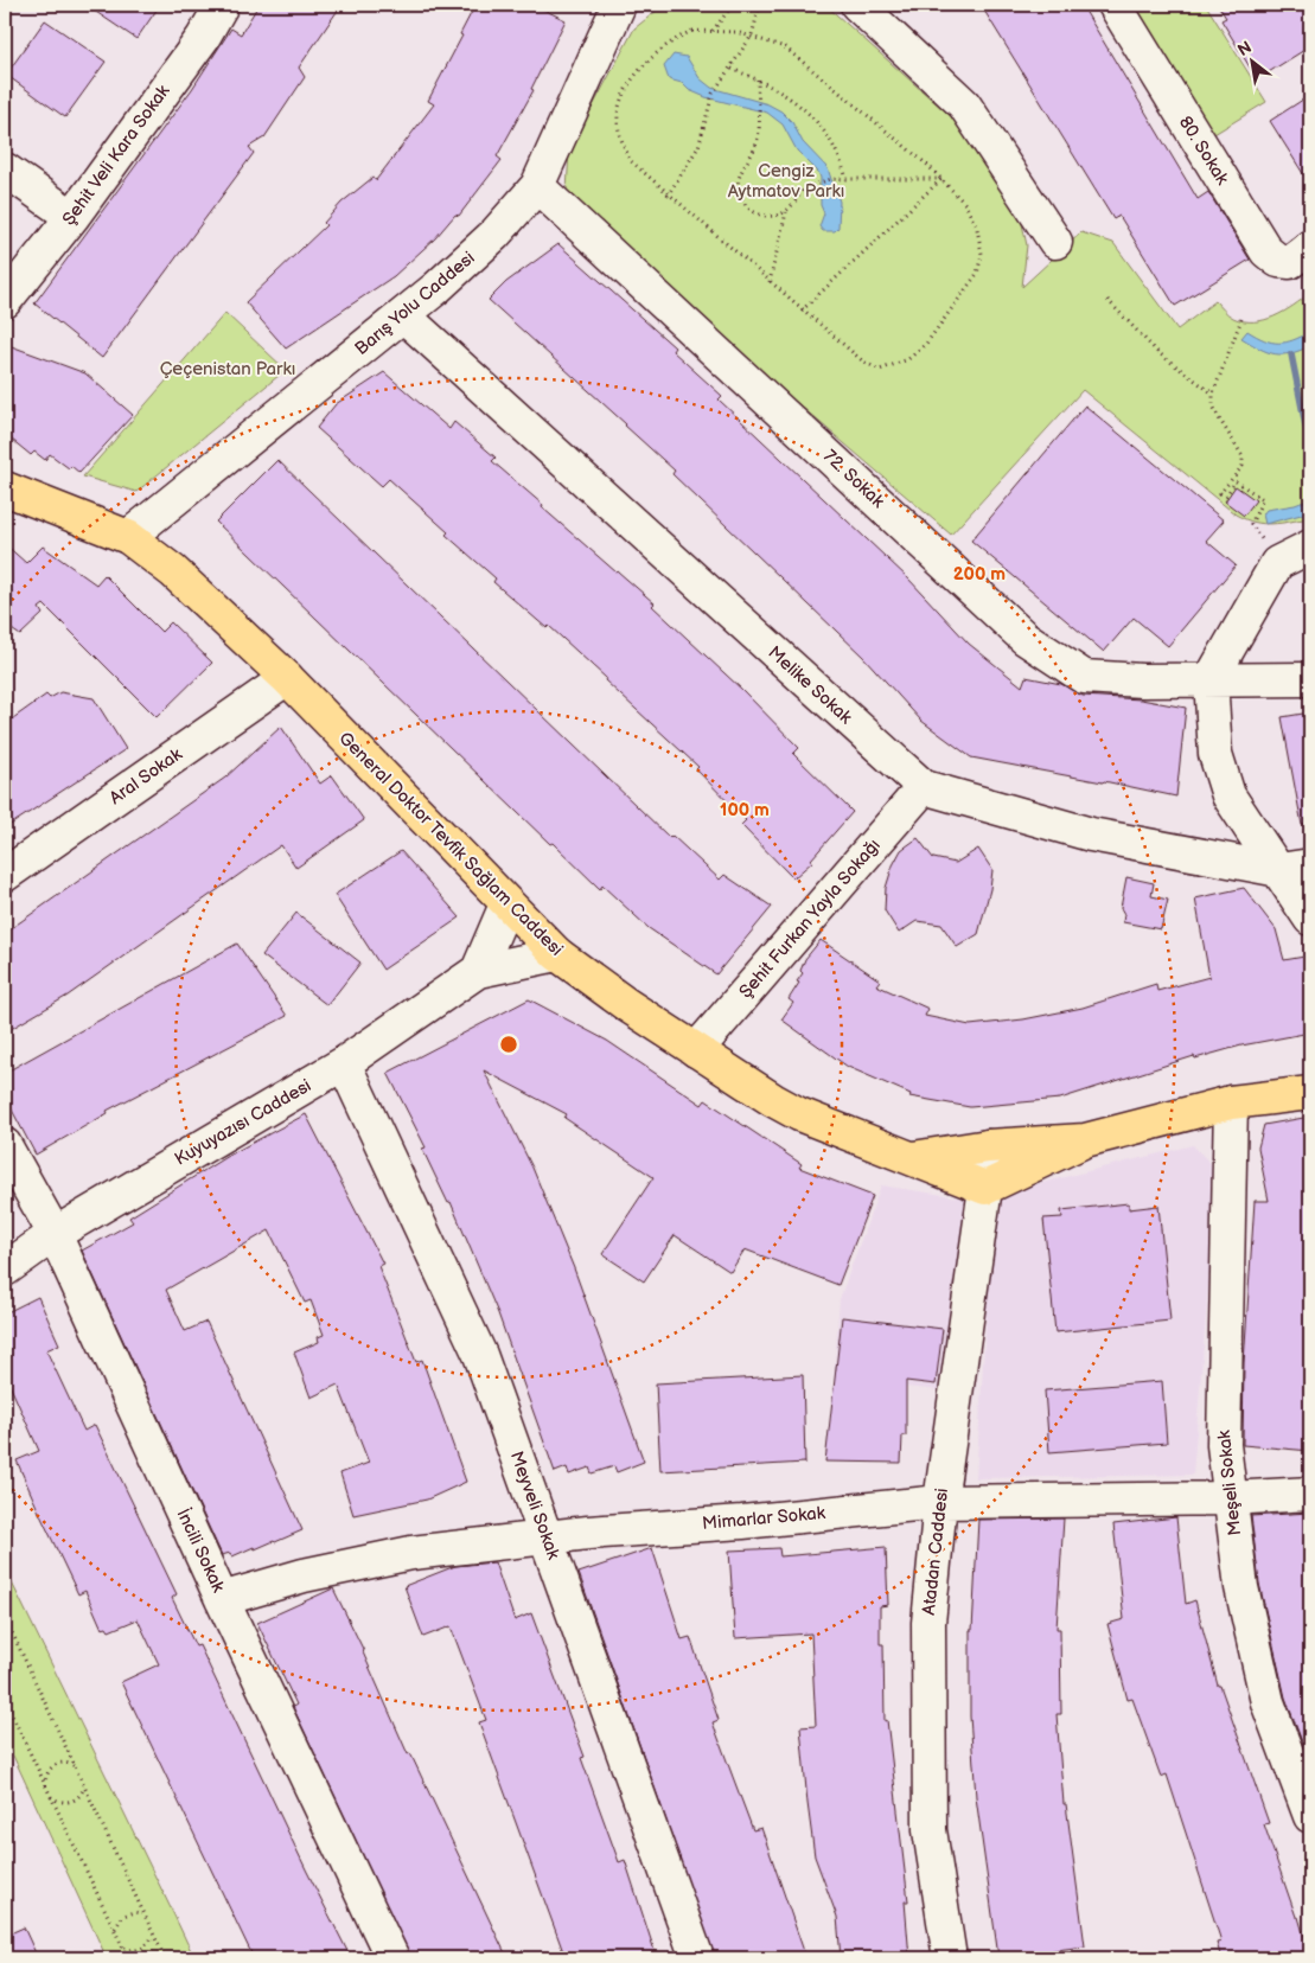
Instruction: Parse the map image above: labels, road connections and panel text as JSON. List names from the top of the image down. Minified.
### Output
{"streets":{"main road":["General Doktor Tevfik Sağlam Caddesi"],"street":["80. Sokak","Şehit Veli Kara Sokak","Barış Yolu Caddesi","72. Sokak","Melike Sokak","Aral Sokak","Şehit Furkan Yayla Sokağı","Kuyuyazısı Caddesi","Meşeli Sokak","Meyveli Sokak","Mimarlar Sokak","İncili Sokak","Atadan Caddesi"]},"crossings":[["Barış Yolu Caddesi","72. Sokak"],["Barış Yolu Caddesi","Melike Sokak"],["Barış Yolu Caddesi","General Doktor Tevfik Sağlam Caddesi"],["Melike Sokak","Şehit Furkan Yayla Sokağı"],["Aral Sokak","General Doktor Tevfik Sağlam Caddesi"],["General Doktor Tevfik Sağlam Caddesi","Şehit Furkan Yayla Sokağı"],["General Doktor Tevfik Sağlam Caddesi","Atadan Caddesi"],["Kuyuyazısı Caddesi","Meyveli Sokak"],["Kuyuyazısı Caddesi","İncili Sokak"],["Meşeli Sokak","Mimarlar Sokak"],["Meyveli Sokak","Mimarlar Sokak"],["Mimarlar Sokak","İncili Sokak"],["Mimarlar Sokak","Atadan Caddesi"]],"parks":["Cengiz Aytmatov Parkı","Çeçenistan Parkı"],"north":"top left","rings":["200 m","100 m"]}
